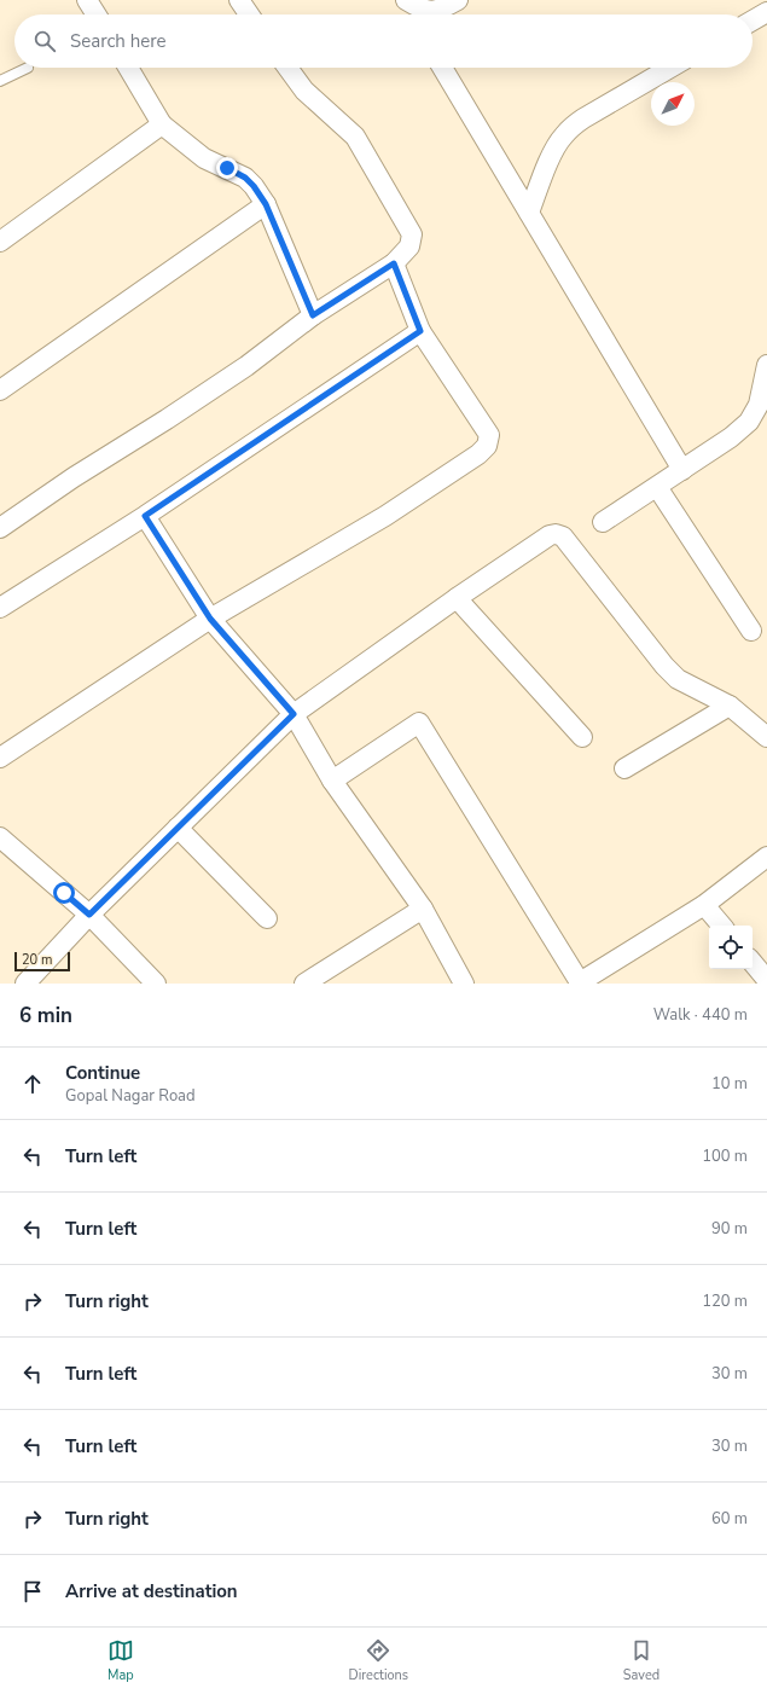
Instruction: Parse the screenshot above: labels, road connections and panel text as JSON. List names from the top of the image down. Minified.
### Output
{"scale_bar":"20 m","north":"top right","page":{"search":"Search here","scale":"20 m","heading":["6 min","Walk · 440 m"],"list":[["Continue","Gopal Nagar Road","10 m"],["Turn left","100 m"],["Turn left","90 m"],["Turn right","120 m"],["Turn left","30 m"],["Turn left","30 m"],["Turn right","60 m"],"Arrive at destination"],"nav":["Map","Directions","Saved"]}}
